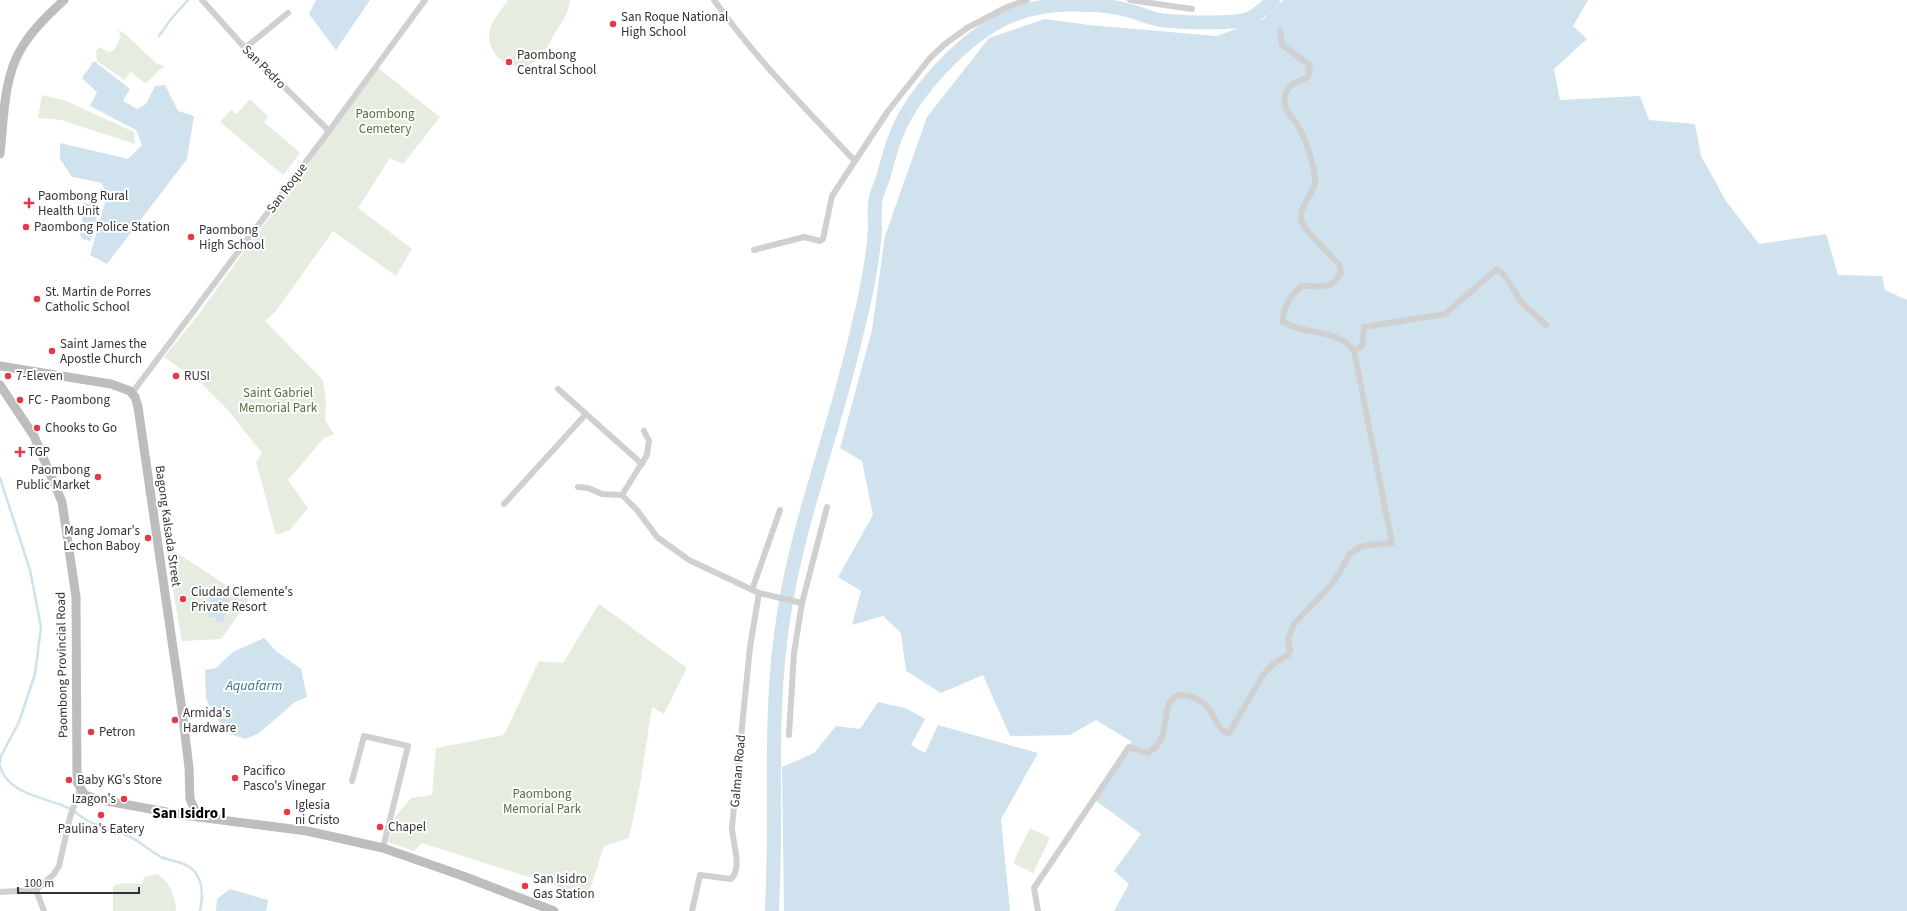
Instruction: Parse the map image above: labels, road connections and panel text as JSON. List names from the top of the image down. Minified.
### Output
{"streets":{"main road":["Bagong Kalsada Street","Paombong Provincial Road"],"street":["San Pedro","San Roque","Galman Road"]},"crossings":[["San Pedro","San Roque"],["San Roque","Bagong Kalsada Street"]],"districts":["San Isidro I"],"water":["Aquafarm"],"parks":["Paombong Cemetery","Saint Gabriel Memorial Park","Paombong Memorial Park"],"places":{"other":["San Roque National High School","Paombong Central School","Paombong Police Station","Paombong High School","St. Martin de Porres Catholic School","Saint James the Apostle Church","7-Eleven","RUSI","FC - Paombong","Chooks to Go","Paombong Public Market","Mang Jomar's Lechon Baboy","Ciudad Clemente's Private Resort","Armida's Hardware","Petron","Pacifico Pasco's Vinegar","Baby KG's Store","Izagon's","Iglesia ni Cristo","Paulina's Eatery","Chapel","San Isidro Gas Station"],"health":["Paombong Rural Health Unit","TGP"]},"scale_bar":"100 m"}
